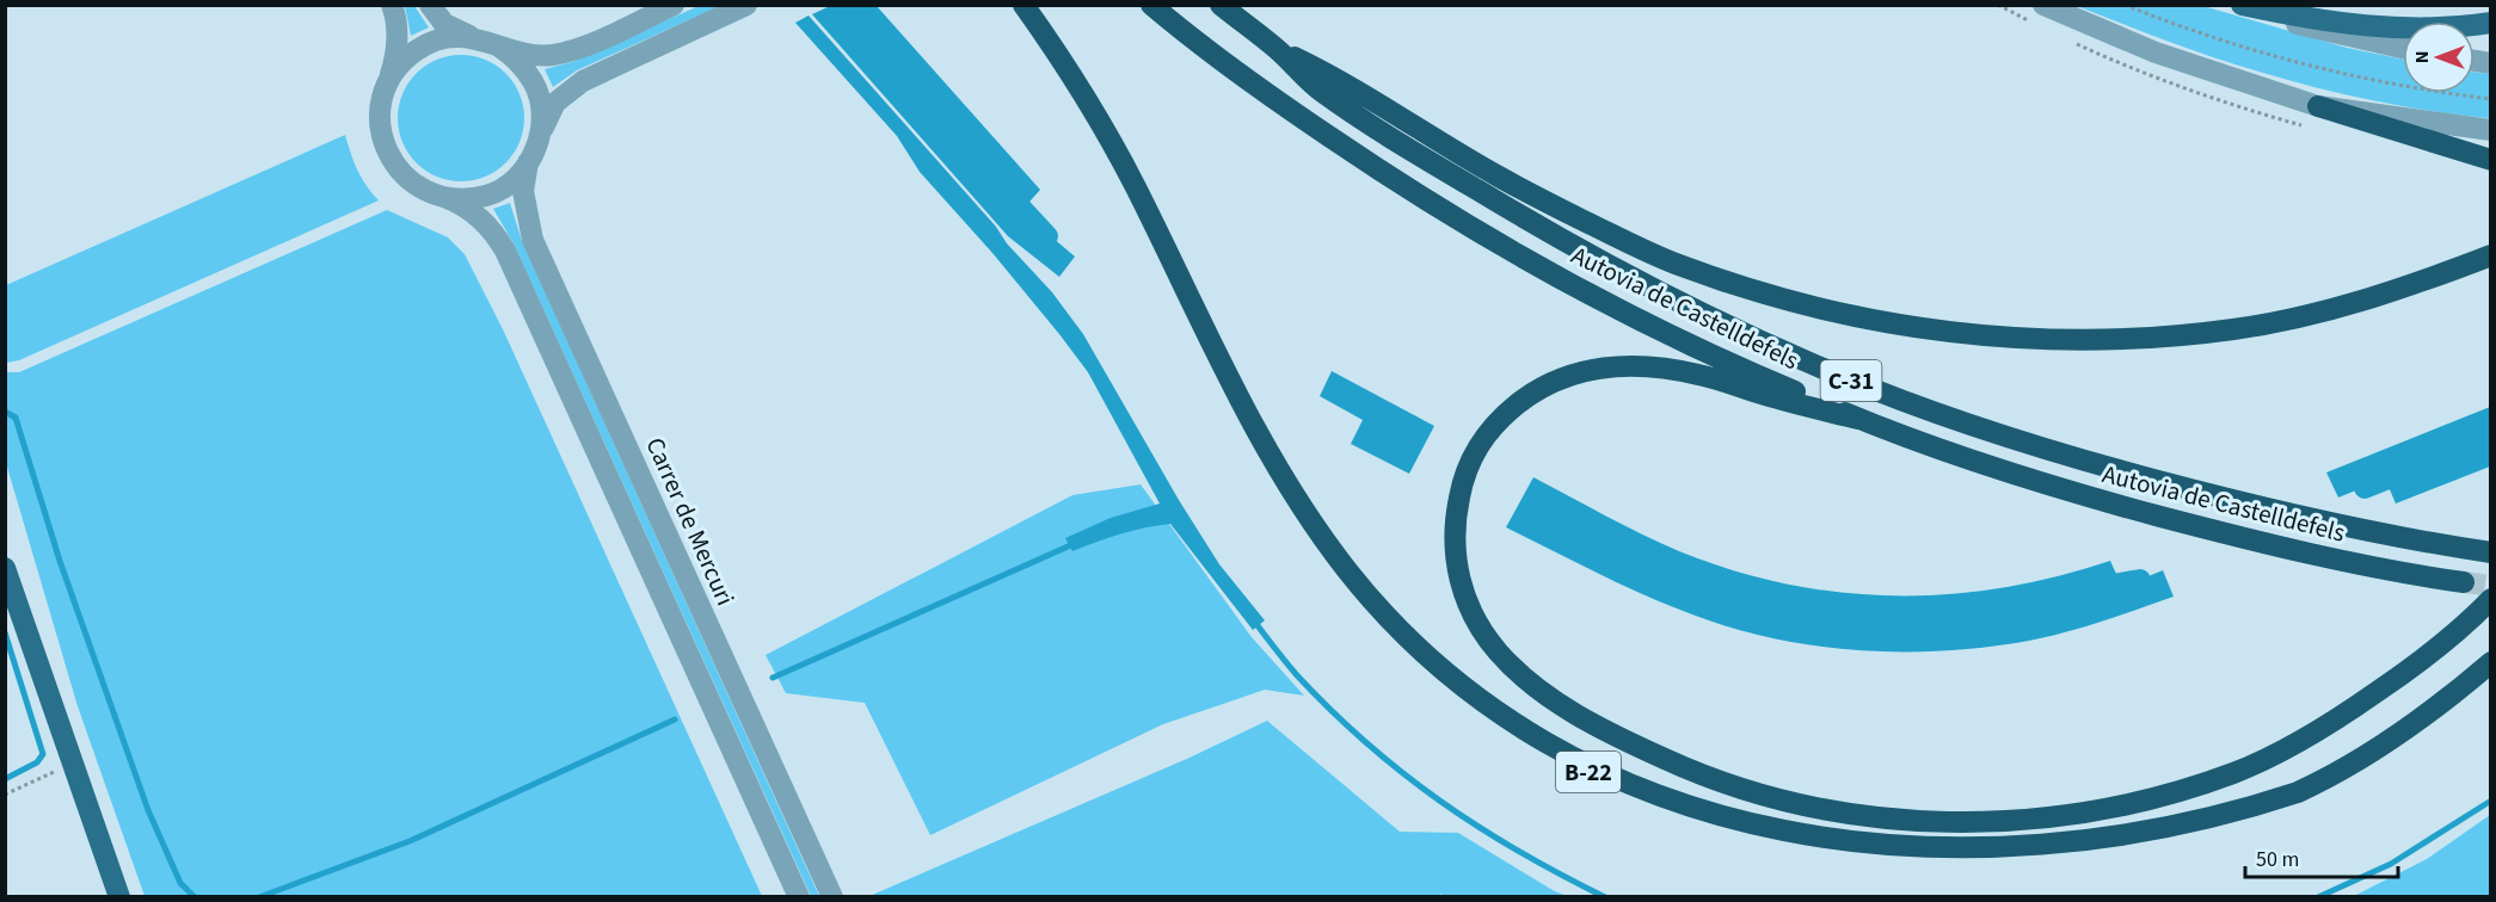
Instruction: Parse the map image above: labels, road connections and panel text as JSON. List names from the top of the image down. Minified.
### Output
{"streets":{"highway":["Autovia de Castelldefels","C-31","B-22"],"street":["Carrer de Mercuri"]},"scale_bar":"50 m","north":"left"}
